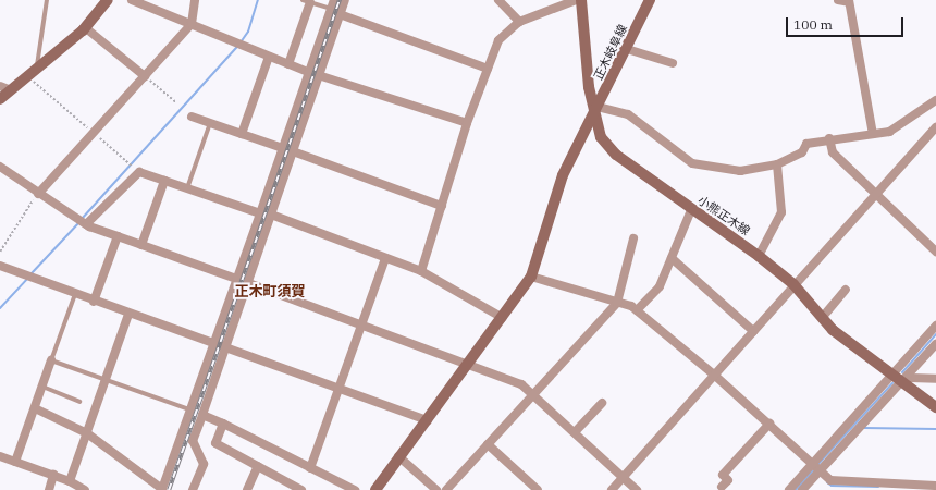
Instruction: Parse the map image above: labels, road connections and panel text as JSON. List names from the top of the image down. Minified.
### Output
{"streets":{"main road":["正木岐阜線","小熊正木線"]},"crossings":[["正木岐阜線","小熊正木線"]],"districts":["正木町須賀"],"scale_bar":"100 m"}
